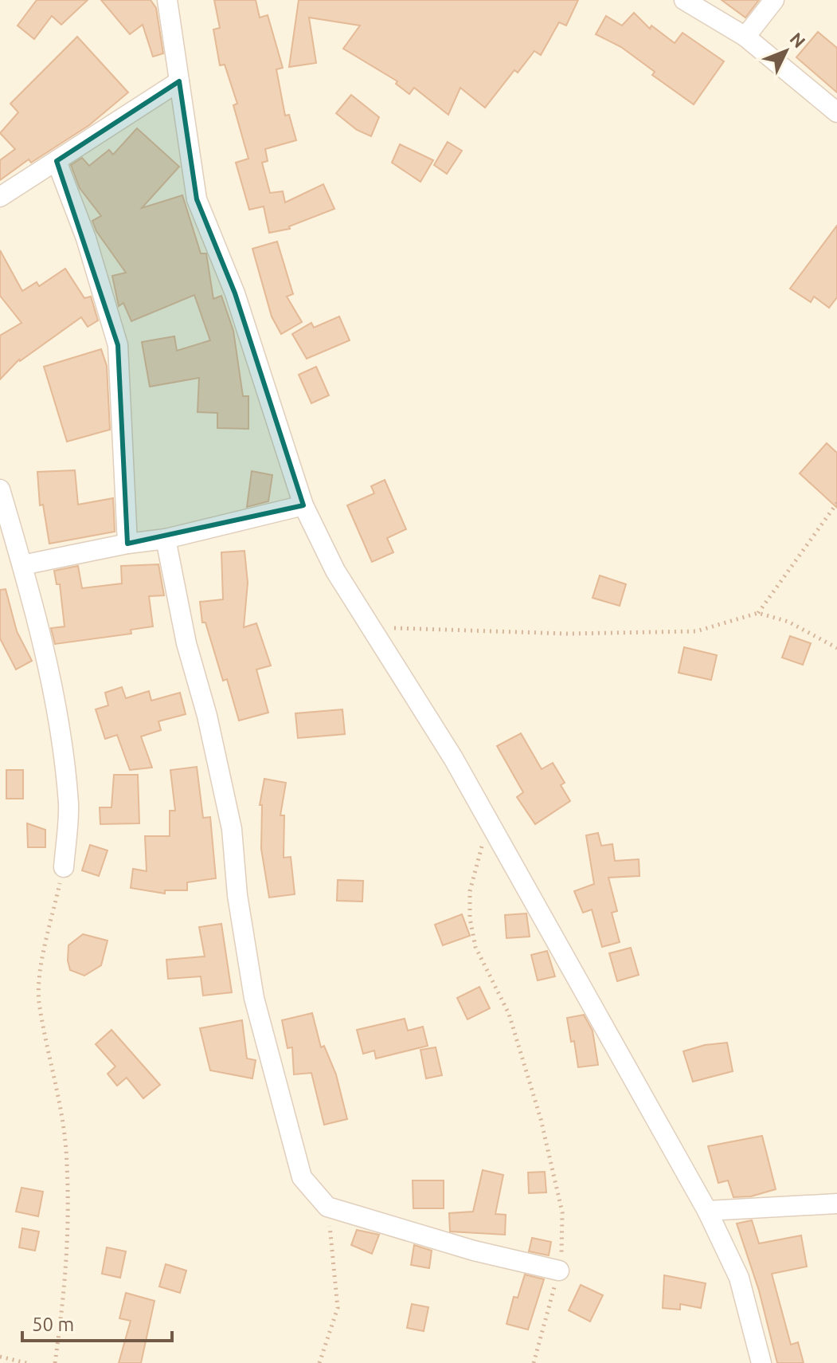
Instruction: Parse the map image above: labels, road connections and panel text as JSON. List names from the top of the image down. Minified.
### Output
{"scale_bar":"50 m","north":"top right"}
